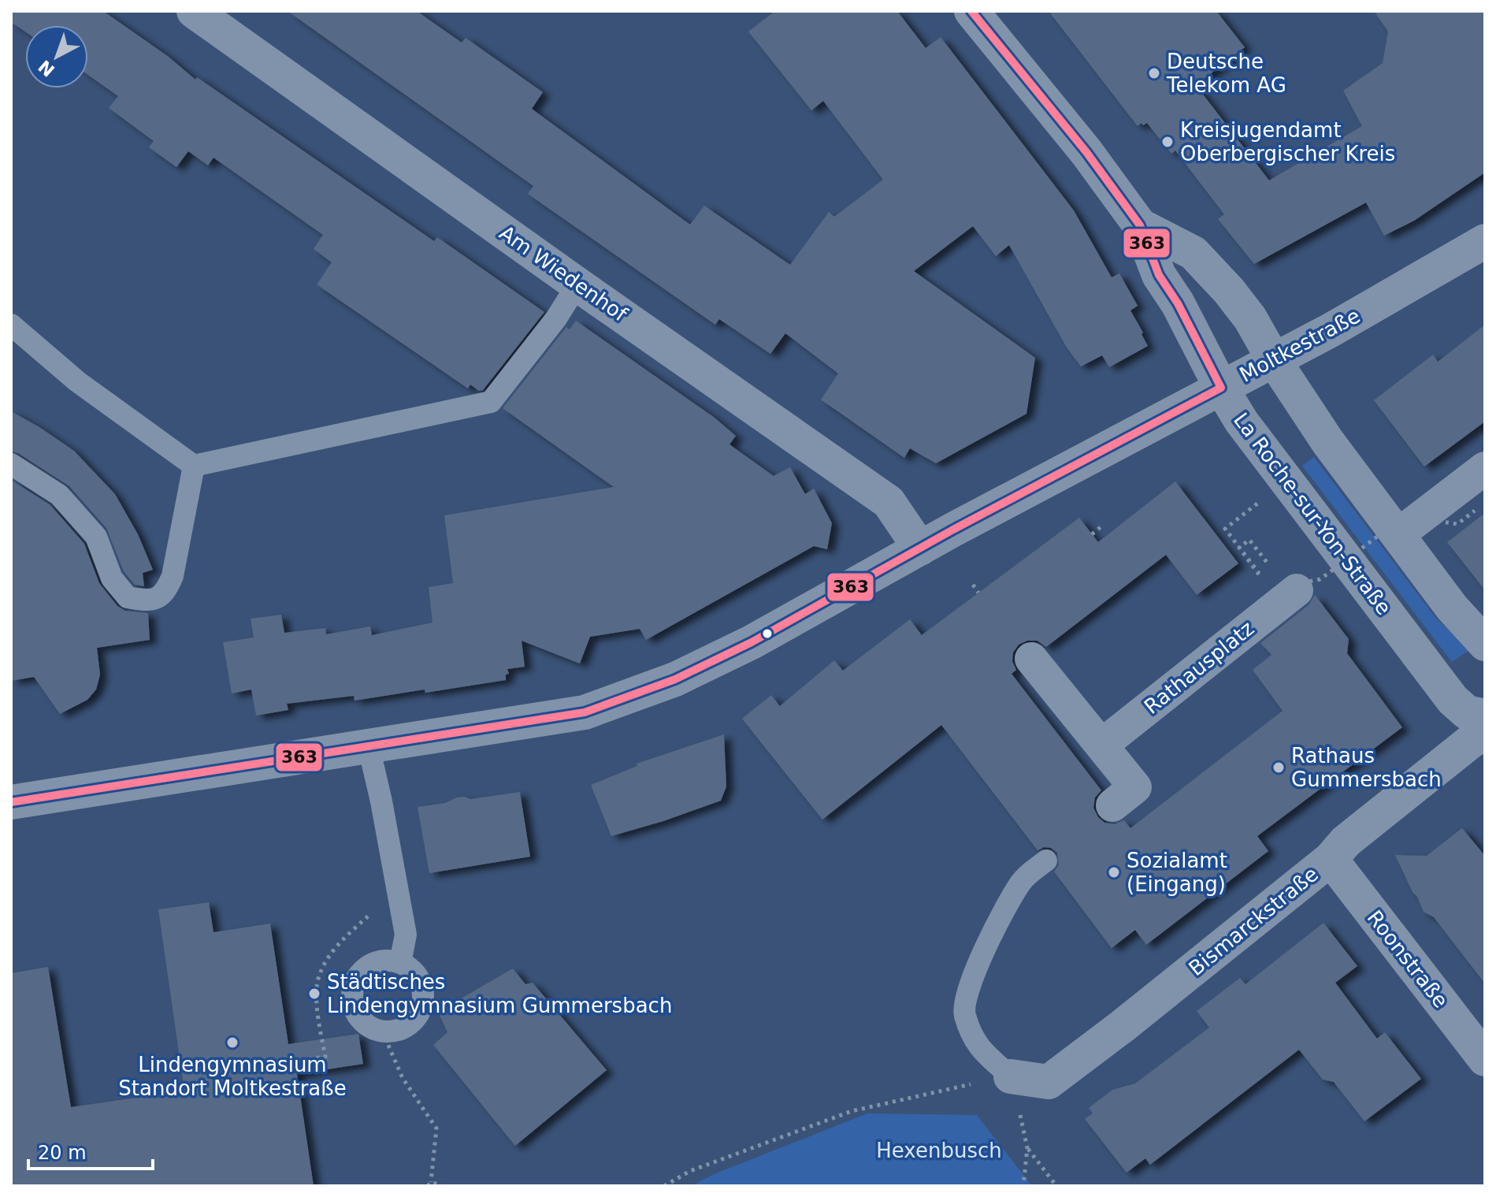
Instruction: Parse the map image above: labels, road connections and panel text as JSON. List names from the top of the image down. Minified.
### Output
{"streets":{"street":["Am Wiedenhof","Moltkestraße","La Roche-sur-Yon-Straße","Rathausplatz","Bismarckstraße","Roonstraße"]},"crossings":[["Am Wiedenhof","Moltkestraße"],["Moltkestraße","La Roche-sur-Yon-Straße"],["Bismarckstraße","Roonstraße"]],"parks":["Hexenbusch"],"places":["Deutsche Telekom AG","Kreisjugendamt Oberbergischer Kreis","Rathaus Gummersbach","Sozialamt (Eingang)","Städtisches Lindengymnasium Gummersbach","Lindengymnasium Standort Moltkestraße"],"lines":["transit line 363"],"scale_bar":"20 m","north":"bottom left"}
